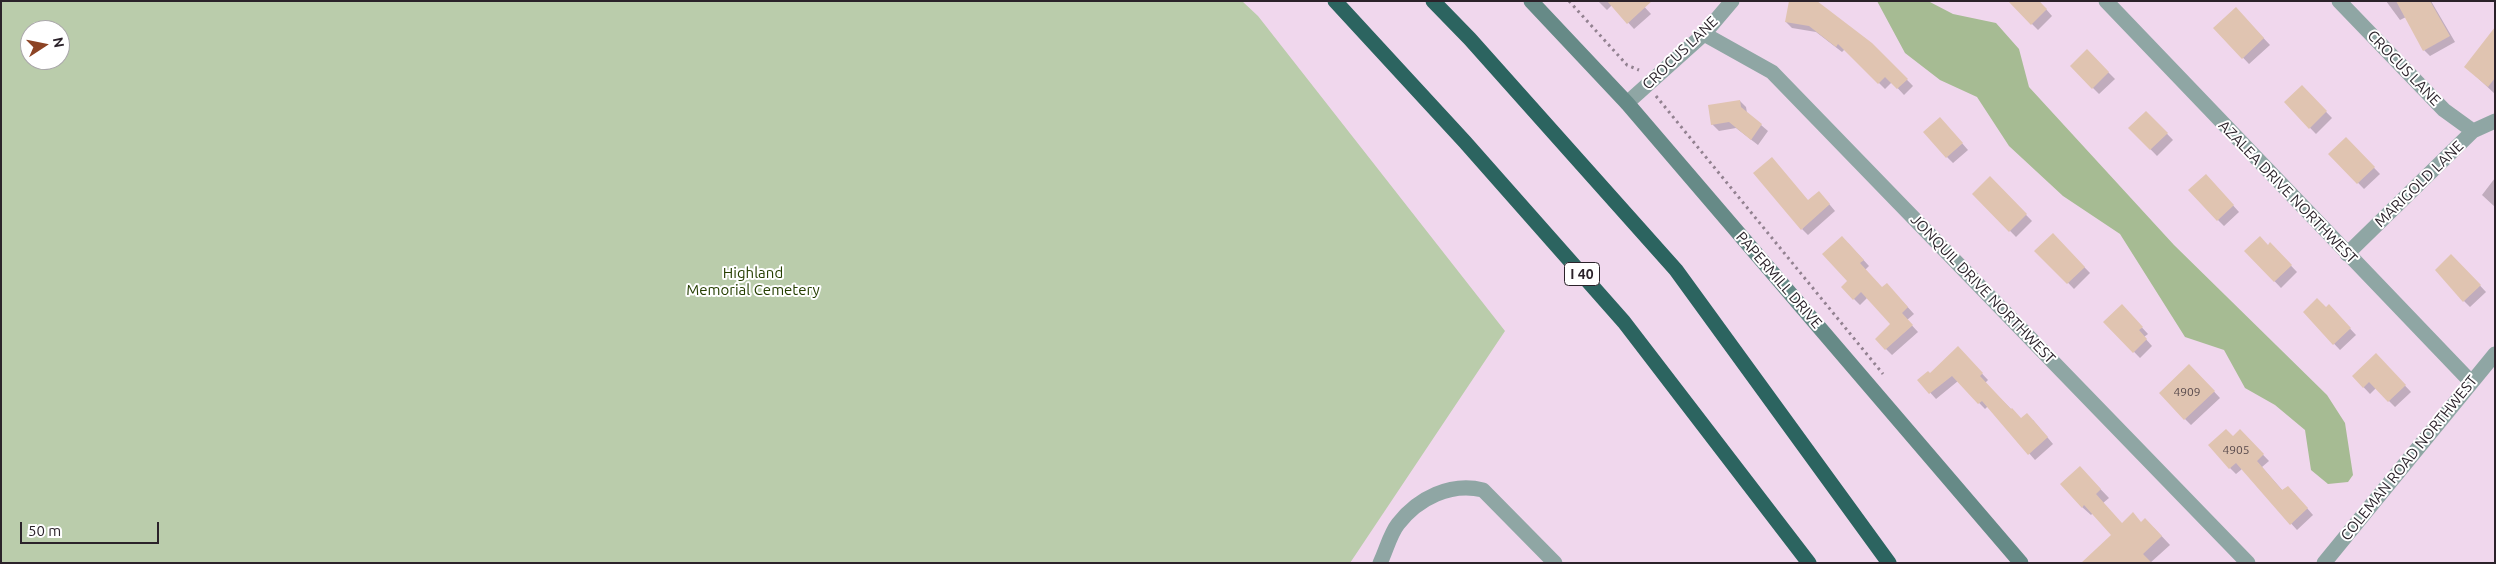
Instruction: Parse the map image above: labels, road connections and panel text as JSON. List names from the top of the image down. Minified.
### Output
{"streets":{"highway":["I 40"],"main road":["PAPERMILL DRIVE"],"street":["CROCUS LANE","MARIGOLD LANE","AZALEA DRIVE NORTHWEST","JONQUIL DRIVE NORTHWEST","COLEMAN ROAD NORTHWEST"]},"crossings":[["CROCUS LANE","MARIGOLD LANE"],["CROCUS LANE","PAPERMILL DRIVE"],["CROCUS LANE","JONQUIL DRIVE NORTHWEST"],["MARIGOLD LANE","AZALEA DRIVE NORTHWEST"],["AZALEA DRIVE NORTHWEST","COLEMAN ROAD NORTHWEST"]],"parks":["Highland Memorial Cemetery"],"house_numbers":["4909","4905"],"scale_bar":"50 m","north":"right"}
